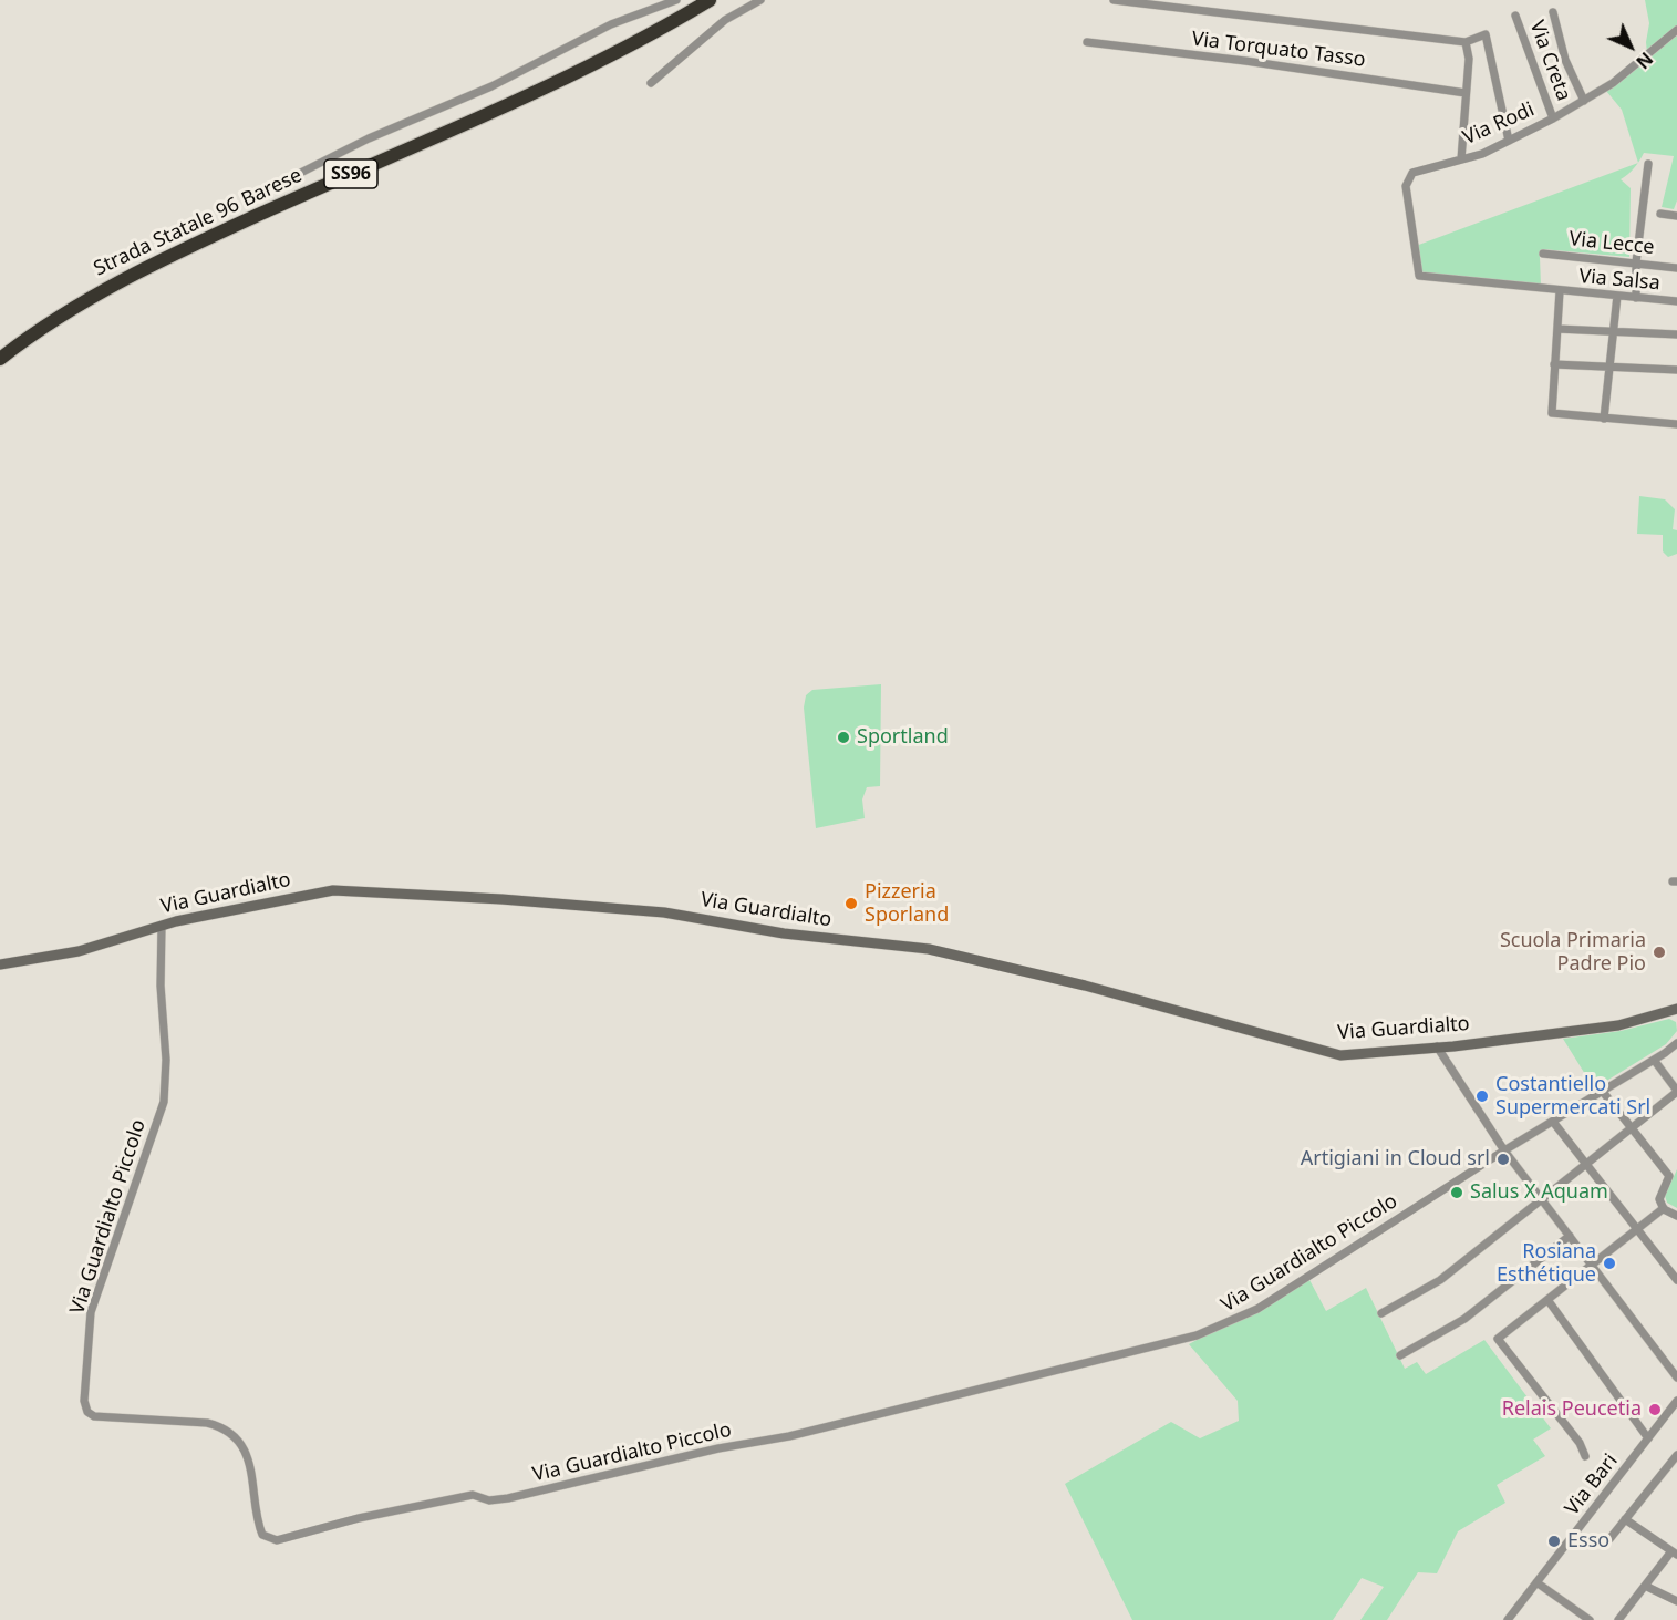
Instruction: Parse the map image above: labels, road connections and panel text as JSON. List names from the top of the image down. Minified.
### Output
{"streets":{"highway":["SS96","Strada Statale 96 Barese"],"street":["Via Torquato Tasso","Via Creta","Via Rodi","Via Lecce","Via Salsa","Via Guardialto","Via Guardialto Piccolo","Via Bari"]},"crossings":[["Via Creta","Via Rodi"],["Via Rodi","Via Salsa"],["Via Guardialto","Via Guardialto Piccolo"]],"places":["Sportland","Pizzeria Sporland","Scuola Primaria Padre Pio","Costantiello Supermercati Srl","Artigiani in Cloud srl","Salus X Aquam","Rosiana Esthétique","Relais Peucetia","Esso"],"north":"bottom right"}
